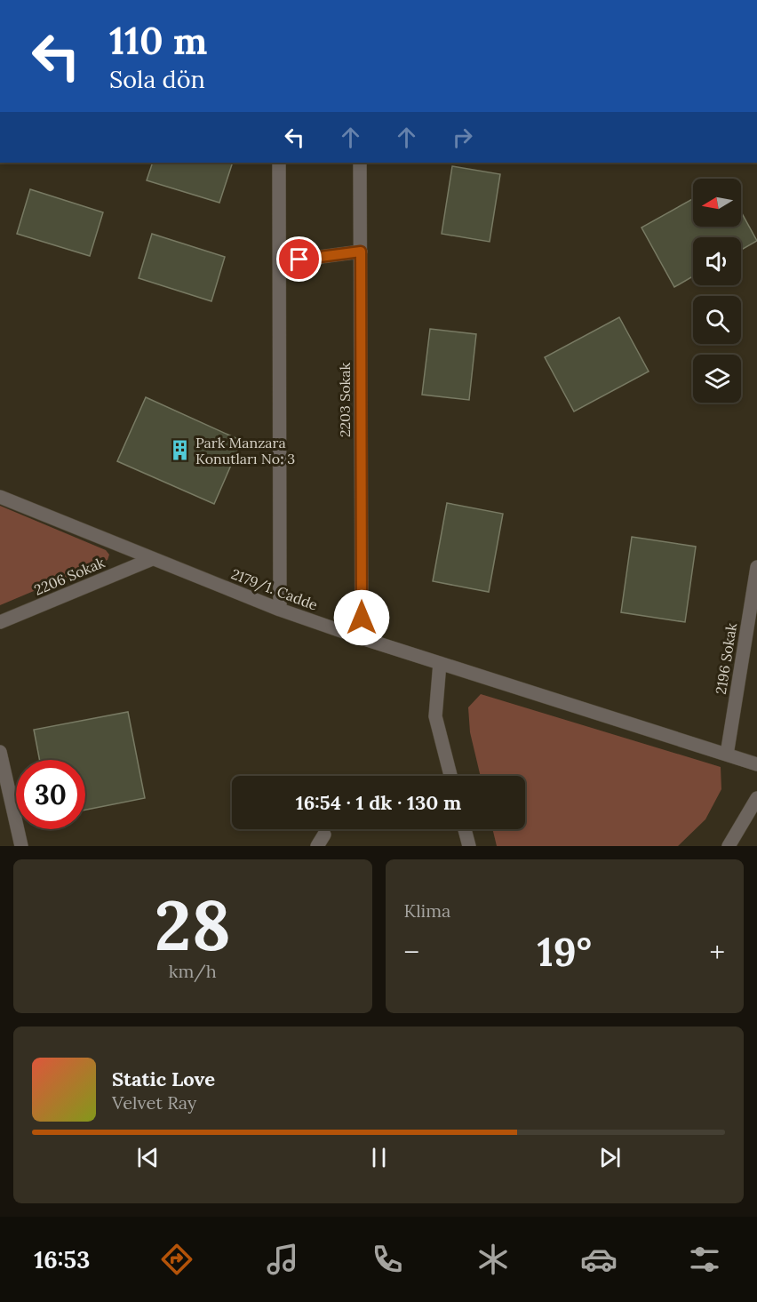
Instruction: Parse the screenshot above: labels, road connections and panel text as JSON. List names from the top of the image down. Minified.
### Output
{"streets":{"street":["2203 Sokak","2206 Sokak","2179/1. Cadde","2196 Sokak"]},"crossings":[["2203 Sokak","2179/1. Cadde"],["2206 Sokak","2179/1. Cadde"],["2179/1. Cadde","2196 Sokak"]],"places":{"building":["Park Manzara Konutları No: 3"]},"north":"left","page":{"turn":["110 m","Sola dön"],"limit":"30","trip":"16:54 · 1 dk · 130 m","tile":[["28","km/h"],"Klima"],"heat":["−","19°","+"],"song":["Static Love","Velvet Ray"],"tabs":"16:53"}}
